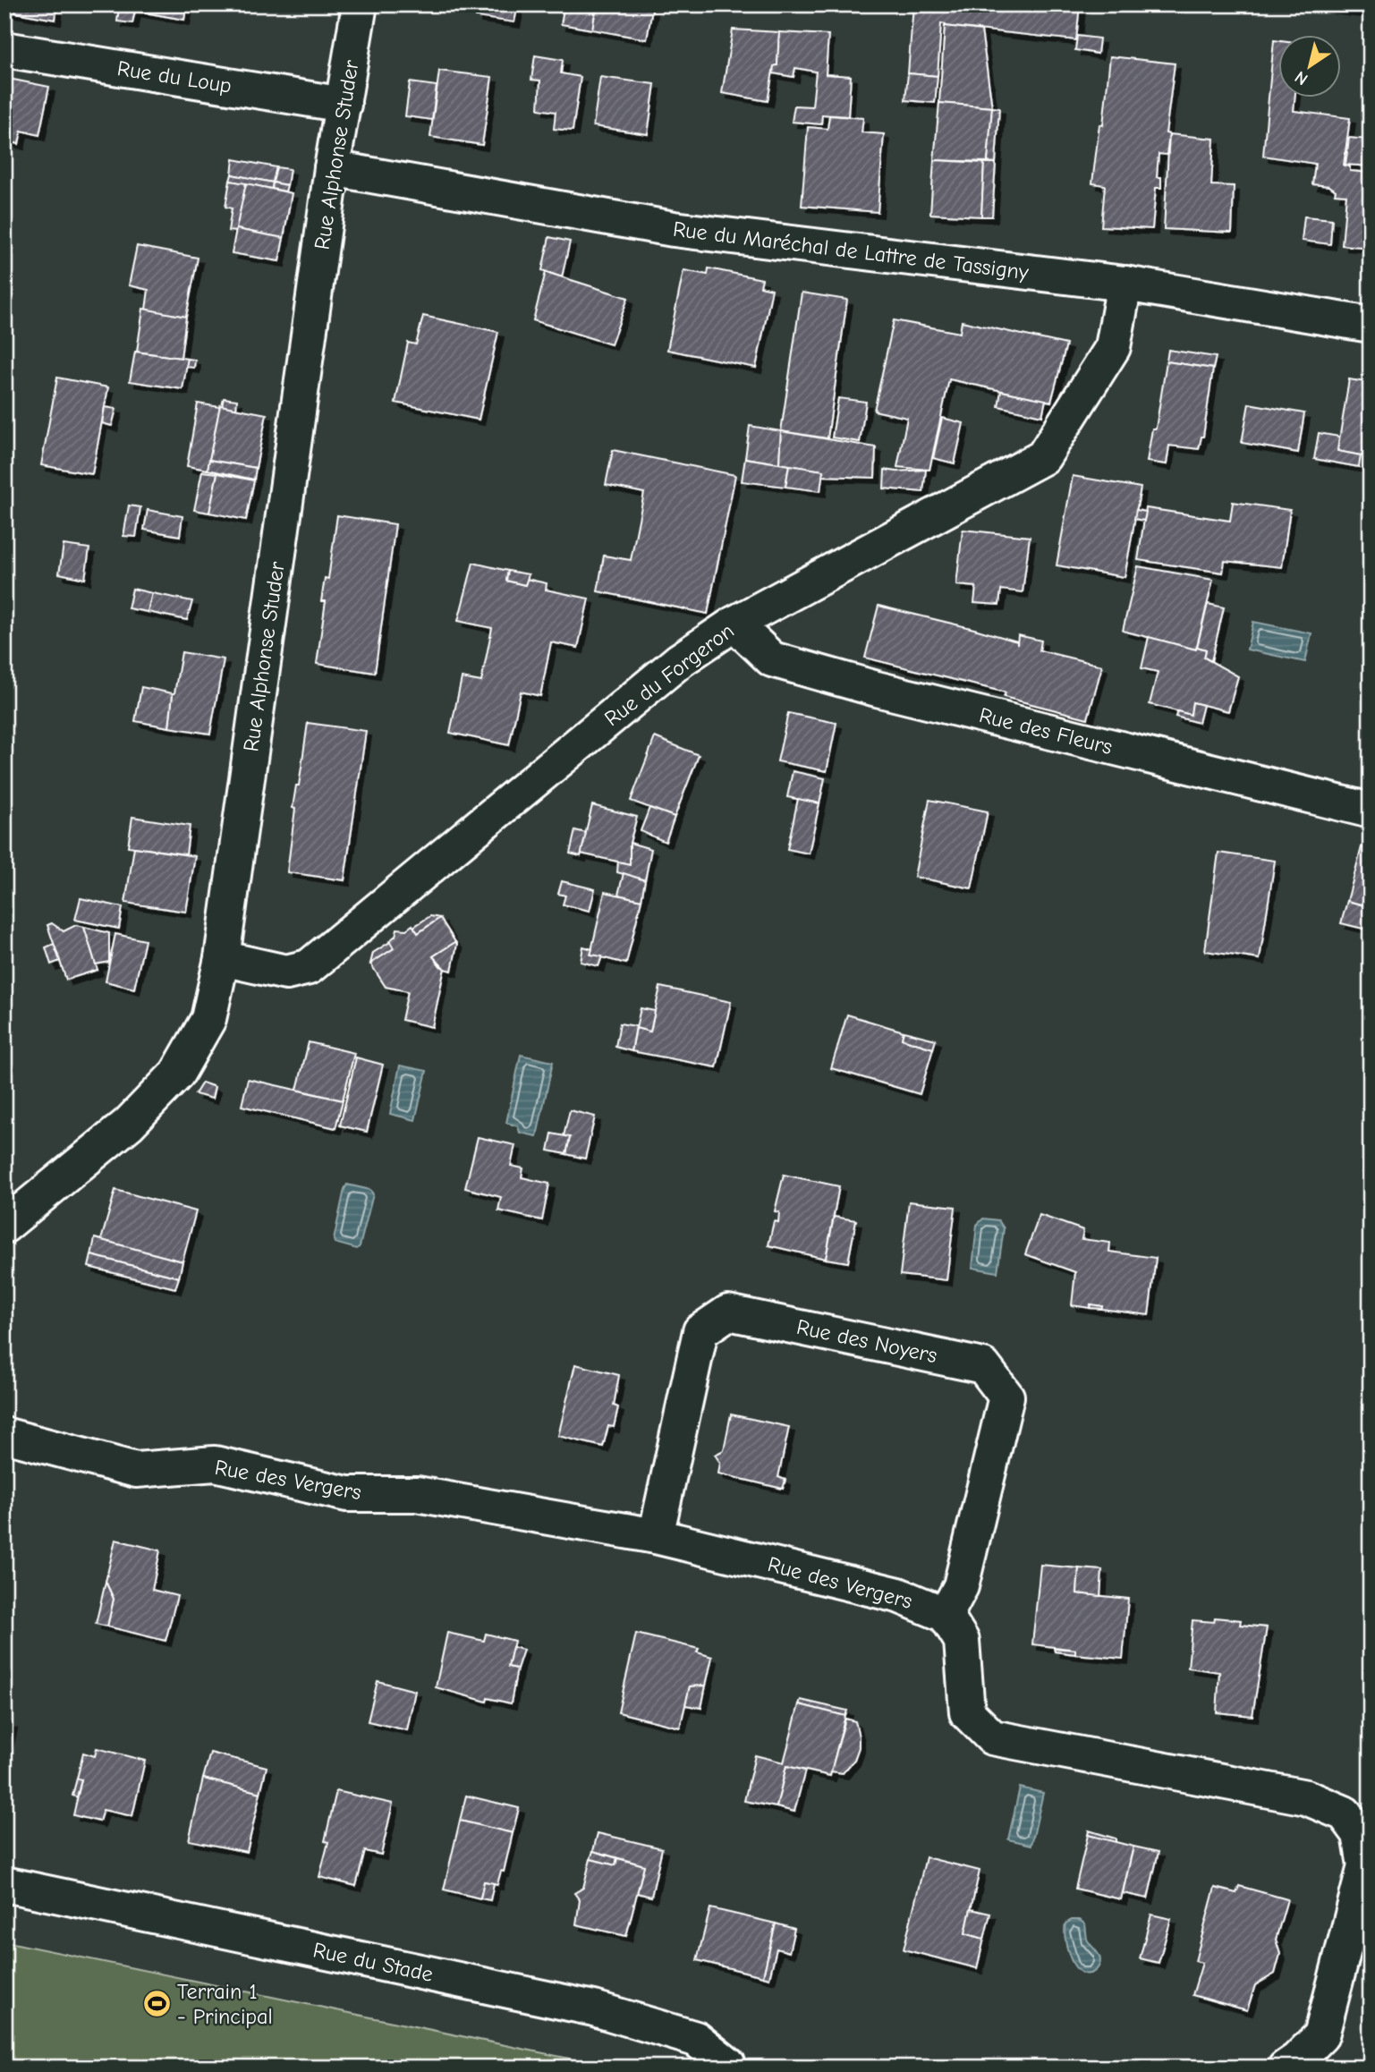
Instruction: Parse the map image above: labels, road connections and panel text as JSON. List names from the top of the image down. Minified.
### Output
{"streets":{"street":["Rue du Loup","Rue Alphonse Studer","Rue du Maréchal de Lattre de Tassigny","Rue du Forgeron","Rue des Fleurs","Rue des Noyers","Rue des Vergers","Rue du Stade"]},"crossings":[["Rue du Loup","Rue Alphonse Studer"],["Rue Alphonse Studer","Rue du Maréchal de Lattre de Tassigny"],["Rue Alphonse Studer","Rue du Forgeron"],["Rue du Maréchal de Lattre de Tassigny","Rue du Forgeron"],["Rue du Forgeron","Rue des Fleurs"],["Rue des Noyers","Rue des Vergers"]],"places":{"sports":["Terrain 1 - Principal"]},"north":"bottom left"}
